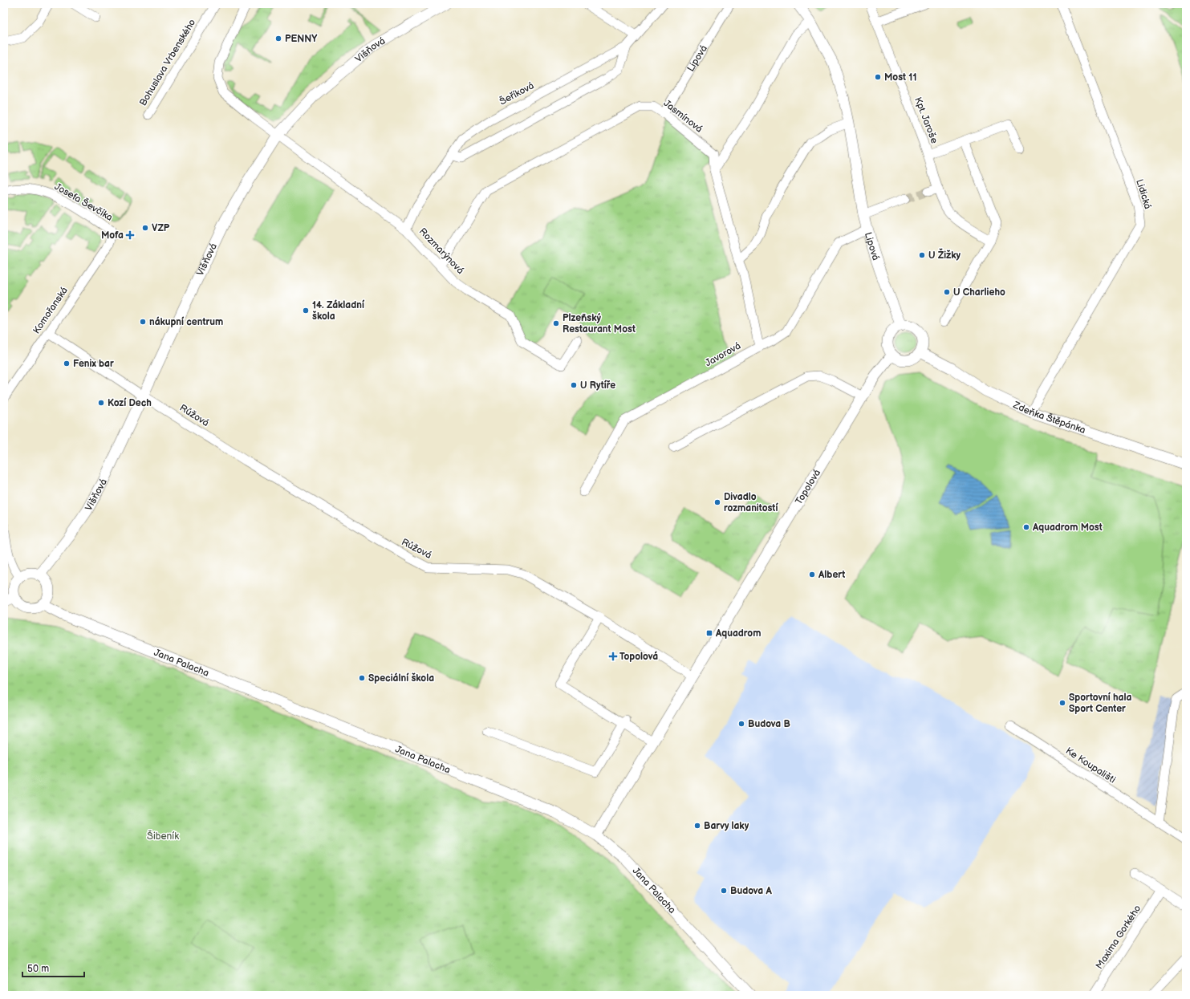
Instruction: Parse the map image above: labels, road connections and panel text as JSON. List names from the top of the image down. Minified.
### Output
{"streets":{"street":["Višňová","Lipová","Bohuslava Vrbenského","Šeříková","Jasmínová","Kpt. Jaroše","Lidická","Josefa Ševčíka","Rozmarýnová","Komořanská","Javorová","Růžová","Zdeňka Štěpánka","Topolová","Jana Palacha","Ke Koupališti","Maxima Gorkého"]},"crossings":[["Višňová","Rozmarýnová"],["Višňová","Růžová"],["Višňová","Jana Palacha"],["Lipová","Jasmínová"],["Lipová","Javorová"],["Lipová","Zdeňka Štěpánka"],["Lipová","Topolová"],["Šeříková","Rozmarýnová"],["Jasmínová","Rozmarýnová"],["Jasmínová","Javorová"],["Lidická","Zdeňka Štěpánka"],["Josefa Ševčíka","Komořanská"],["Komořanská","Růžová"],["Růžová","Topolová"],["Zdeňka Štěpánka","Topolová"],["Topolová","Jana Palacha"]],"parks":["Šibeník"],"places":{"other":["PENNY","Most 11","VZP","U Žižky","U Charlieho","14. Základní škola","nákupní centrum","Plzeňský Restaurant Most","Fenix bar","U Rytíře","Kozí Dech","Divadlo rozmanitostí","Aquadrom Most","Albert","Speciální škola","Sportovní hala Sport Center","Budova B","Barvy laky","Budova A"],"health":["Mofa","Topolová"],"transit":["Aquadrom"]},"scale_bar":"50 m"}
